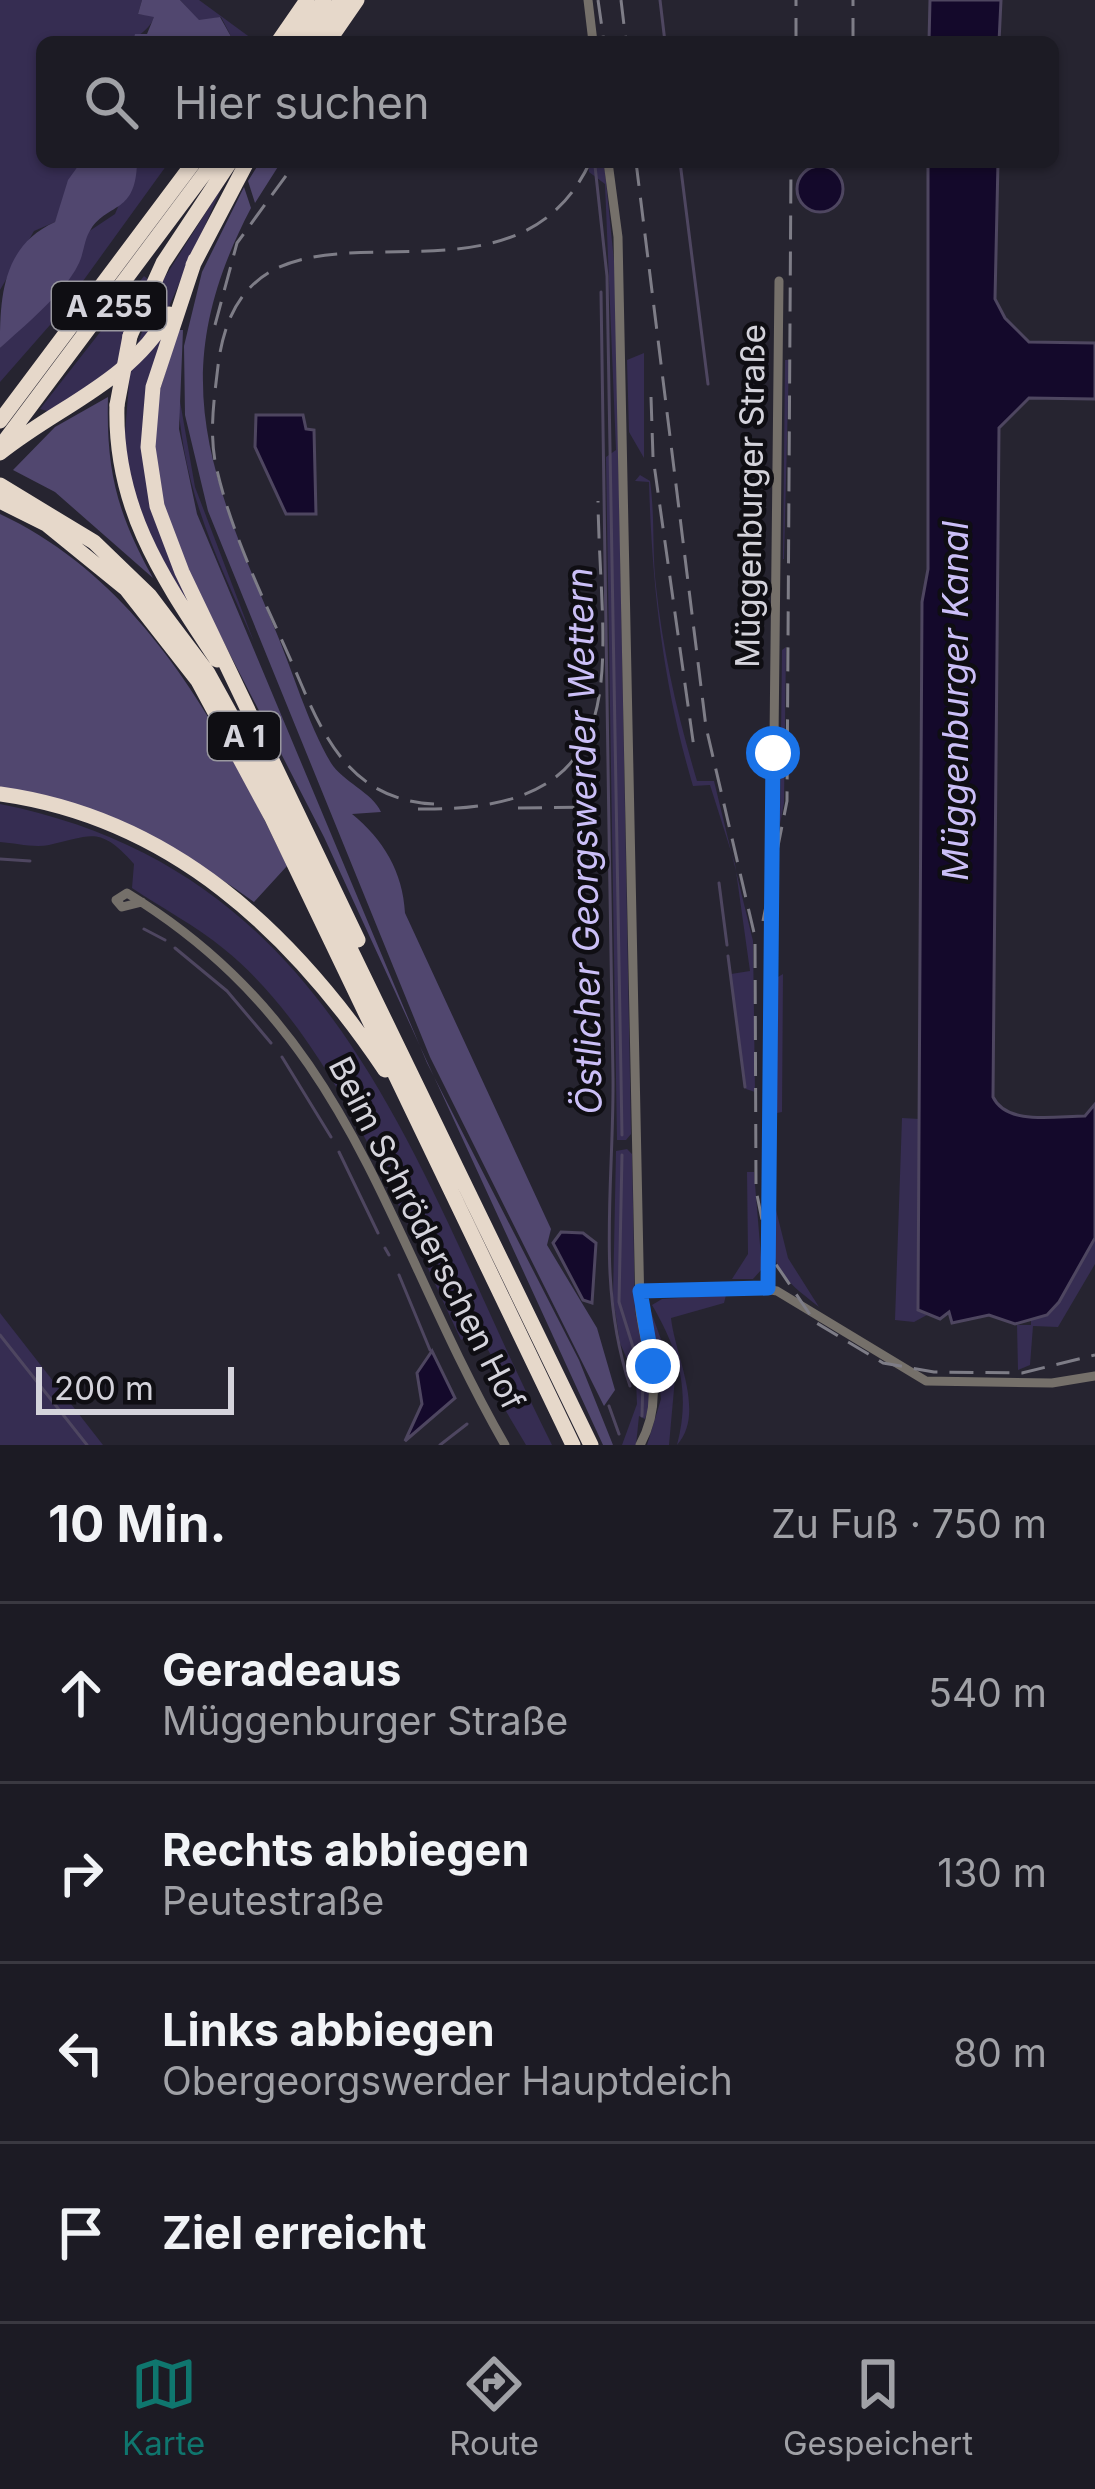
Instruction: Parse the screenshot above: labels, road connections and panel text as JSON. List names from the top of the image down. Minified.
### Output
{"streets":{"highway":["A 255","A 1"],"street":["Müggenburger Straße","Beim Schröderschen Hof"]},"water":["Müggenburger Kanal","Östlicher Georgswerder Wettern"],"scale_bar":"200 m","page":{"search":"Hier suchen","scale":"200 m","heading":["10 Min.","Zu Fuß · 750 m"],"list":[["Geradeaus","Müggenburger Straße","540 m"],["Rechts abbiegen","Peutestraße","130 m"],["Links abbiegen","Obergeorgswerder Hauptdeich","80 m"],"Ziel erreicht"],"nav":["Karte","Route","Gespeichert"]}}
